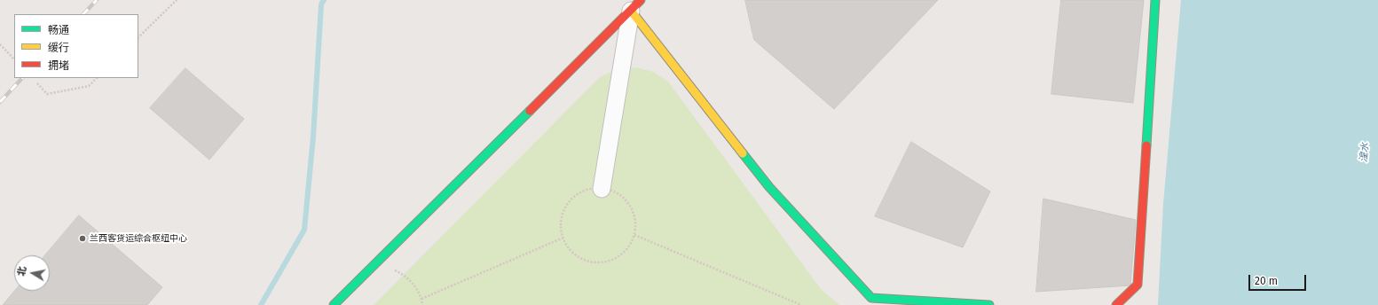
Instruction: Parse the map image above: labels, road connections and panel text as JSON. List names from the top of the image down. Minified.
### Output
{"water":["湟水"],"places":["兰西客货运综合枢纽中心"],"legend":["畅通","缓行","拥堵"],"scale_bar":"20 m","north":"left"}
